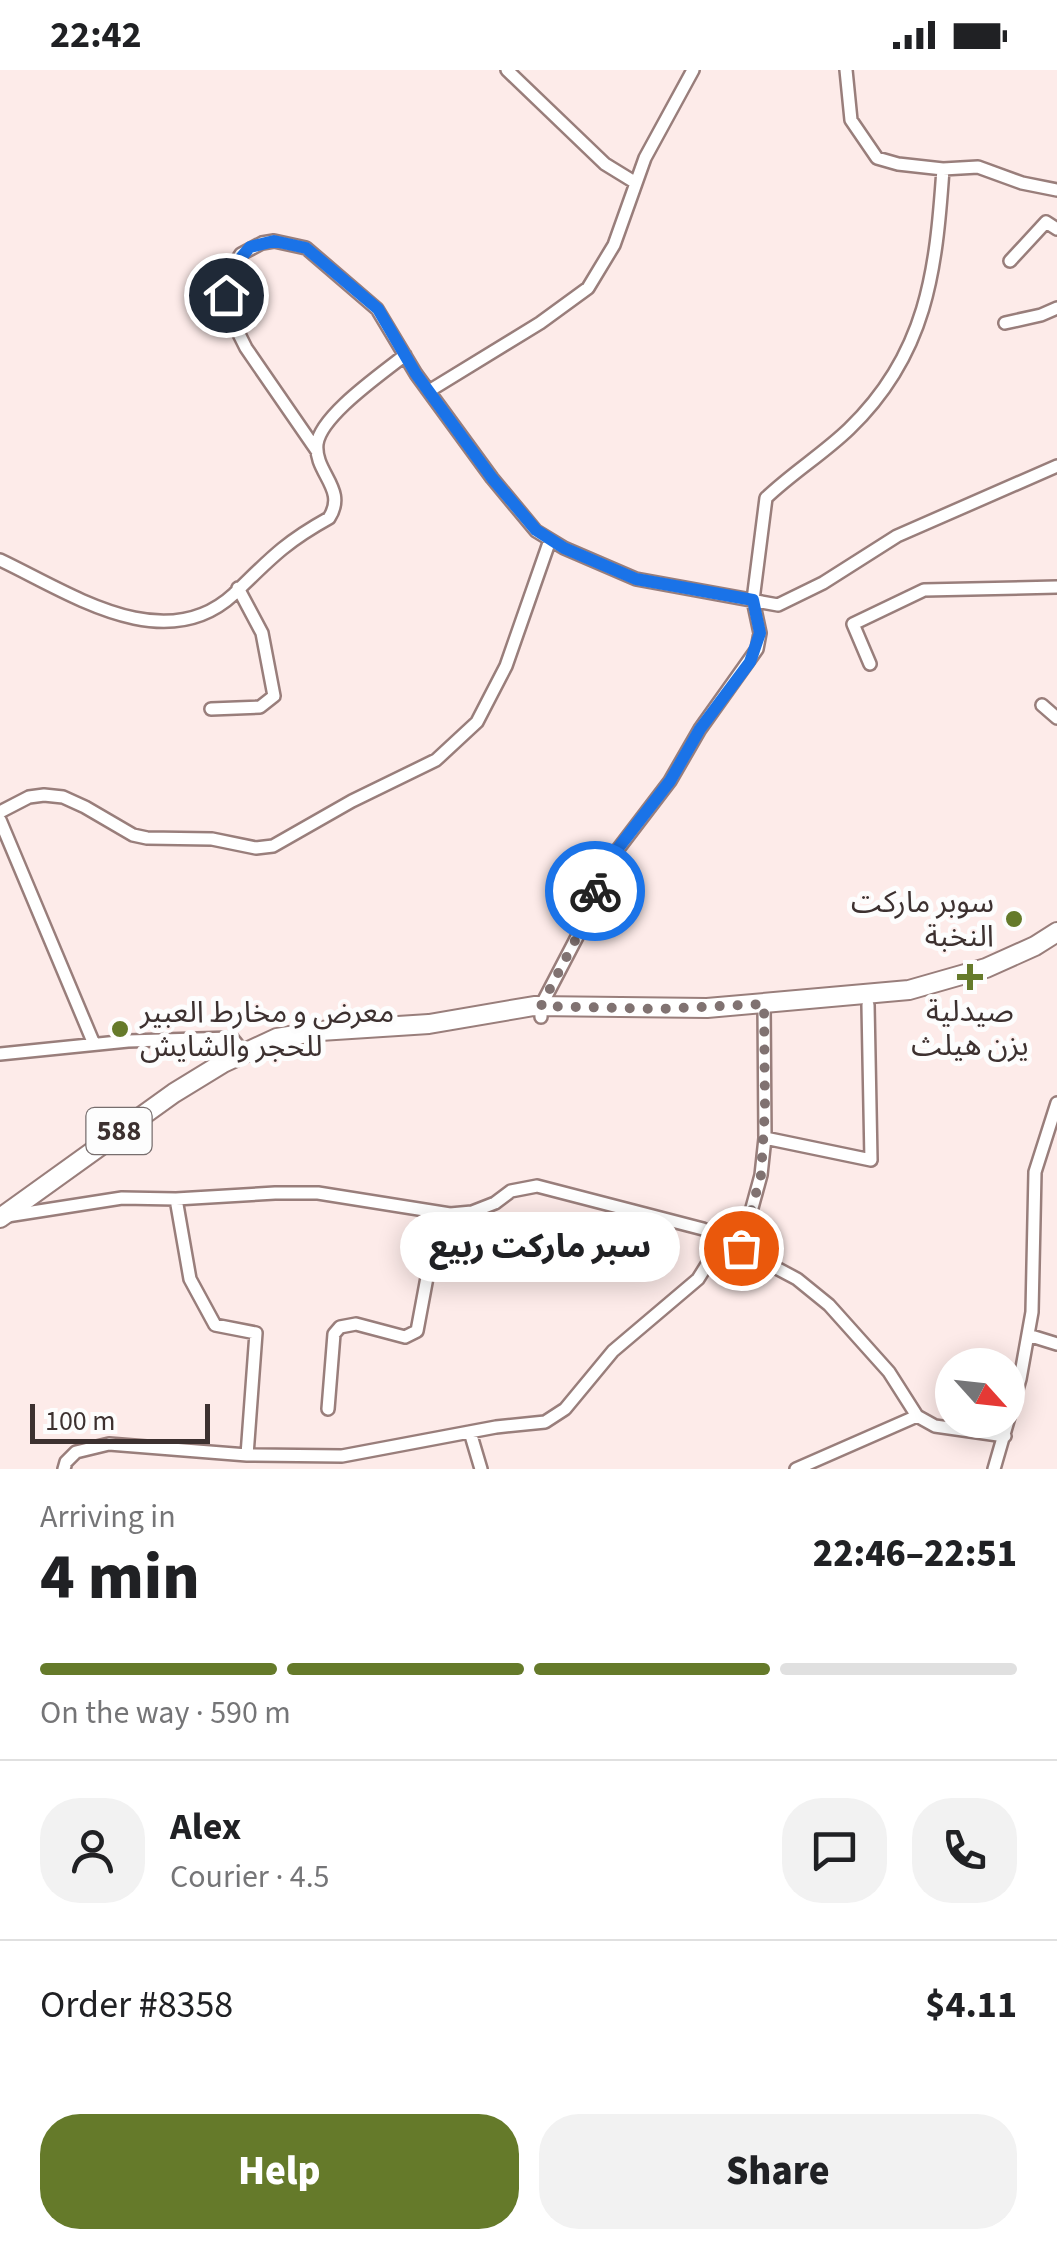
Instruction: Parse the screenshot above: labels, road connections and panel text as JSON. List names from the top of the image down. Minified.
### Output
{"streets":{"main road":["588"]},"places":{"other":["سوبر ماركت النخبة","معرض و مخارط العبير للحجر والشايش","سبر ماركت ربيع"],"health":["صيدلية يزن هيلث"]},"scale_bar":"100 m","north":"bottom right","page":{"status":"22:42","bubble":"سبر ماركت ربيع","scale":"100 m","heading":["4 min","Arriving in","22:46–22:51"],"panel":["Alex","Courier · 4.5","Order #8358","$4.11"],"bar":"On the way · 590 m","buttons":["Help","Share"]}}
